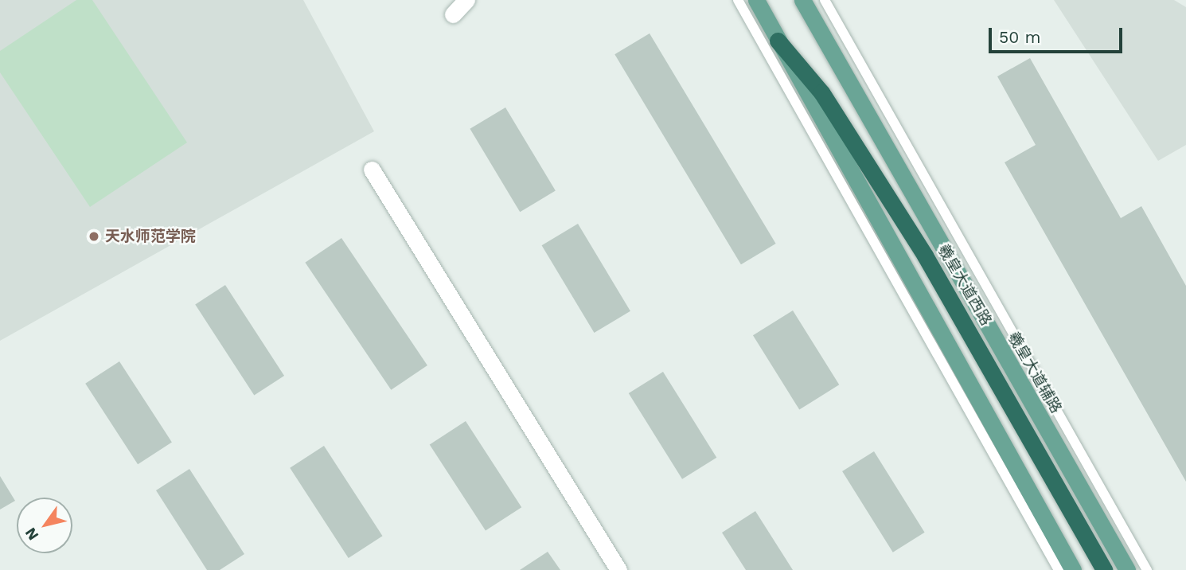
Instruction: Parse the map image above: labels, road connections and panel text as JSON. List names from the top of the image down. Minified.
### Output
{"streets":{"main road":["羲皇大道西路"],"lane":["羲皇大道辅路"]},"places":["天水师范学院"],"scale_bar":"50 m","north":"bottom left"}
